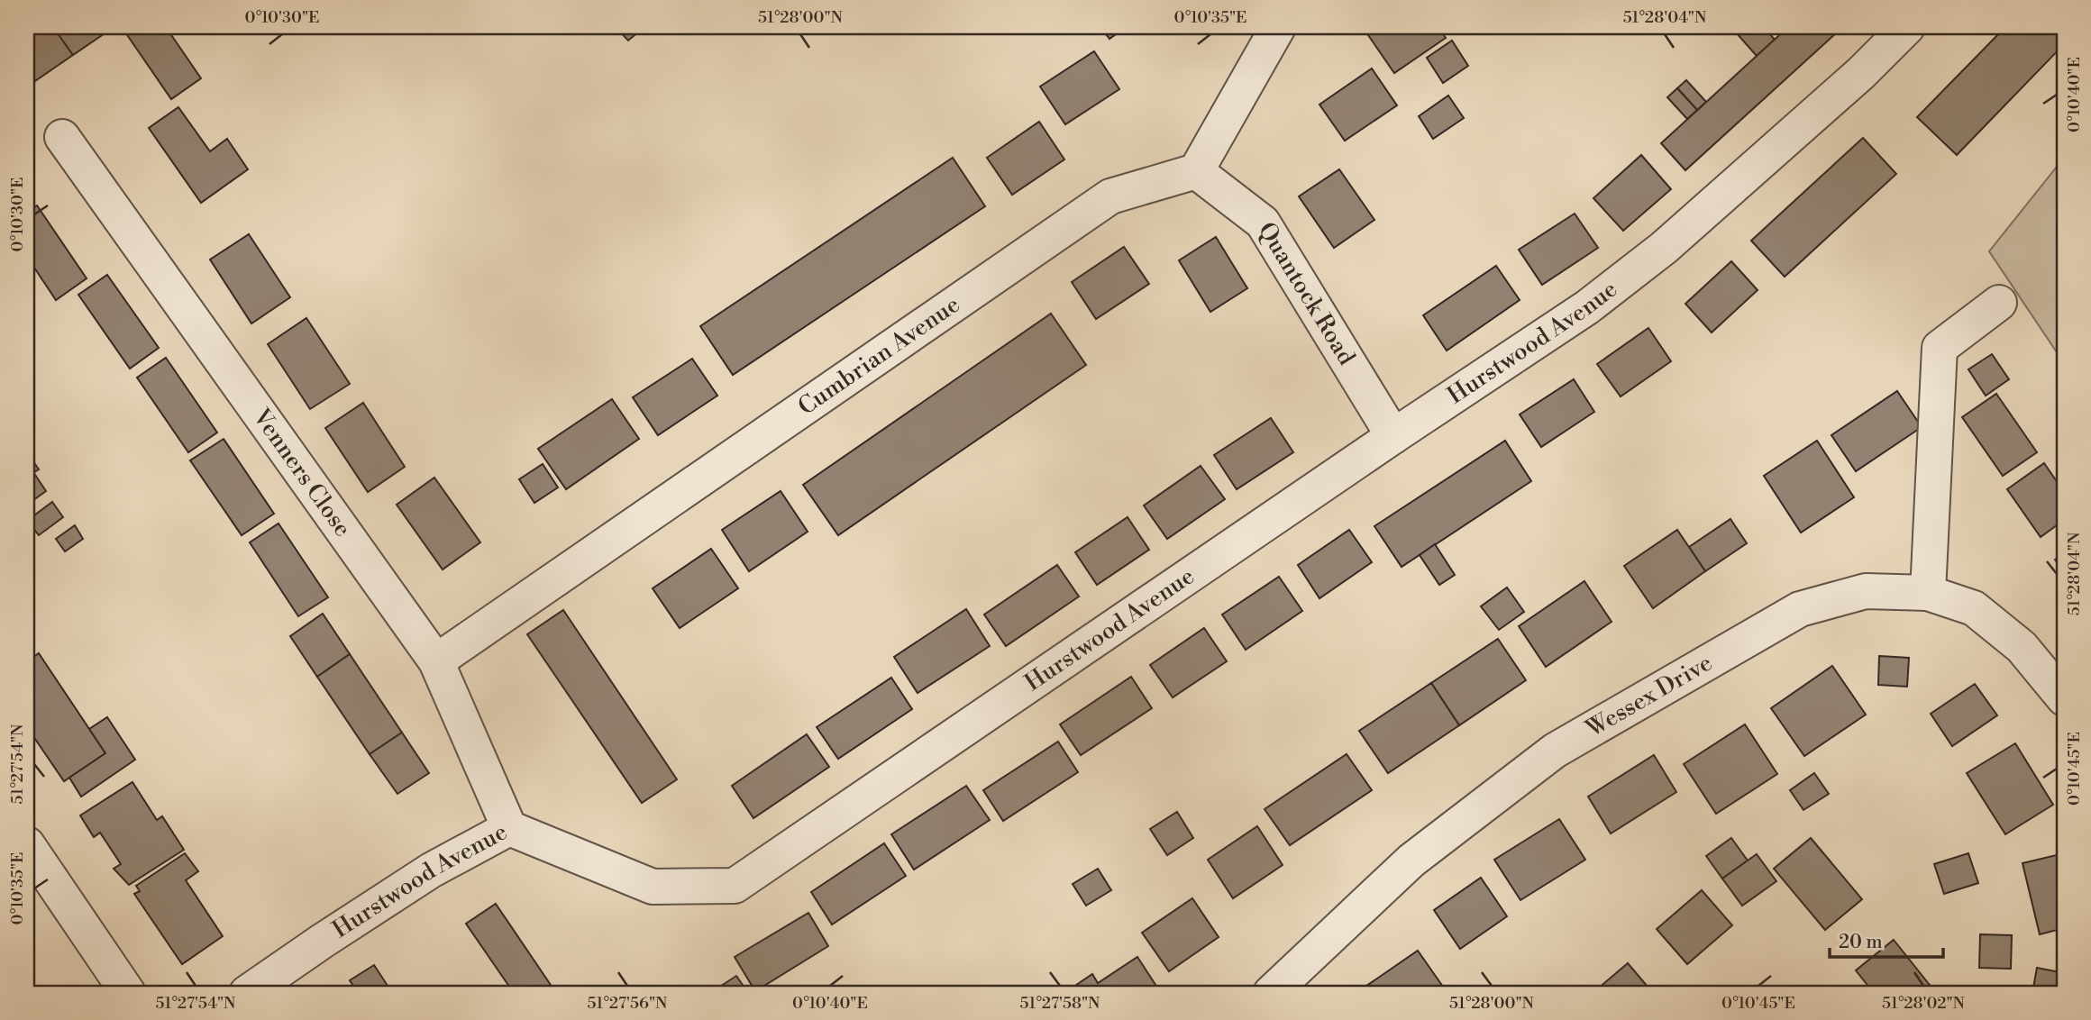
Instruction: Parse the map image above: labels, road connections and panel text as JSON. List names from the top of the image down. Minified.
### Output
{"streets":{"street":["Quantock Road","Hurstwood Avenue","Cumbrian Avenue","Venners Close","Wessex Drive"]},"crossings":[["Quantock Road","Hurstwood Avenue"],["Quantock Road","Cumbrian Avenue"],["Hurstwood Avenue","Venners Close"],["Cumbrian Avenue","Venners Close"]],"scale_bar":"20 m","coordinates":["0°10'30\"E","51°28'00\"N","0°10'35\"E","51°28'04\"N","0°10'40\"E","51°27'54\"N","0°10'45\"E","51°27'56\"N","51°27'58\"N","51°28'02\"N"]}
